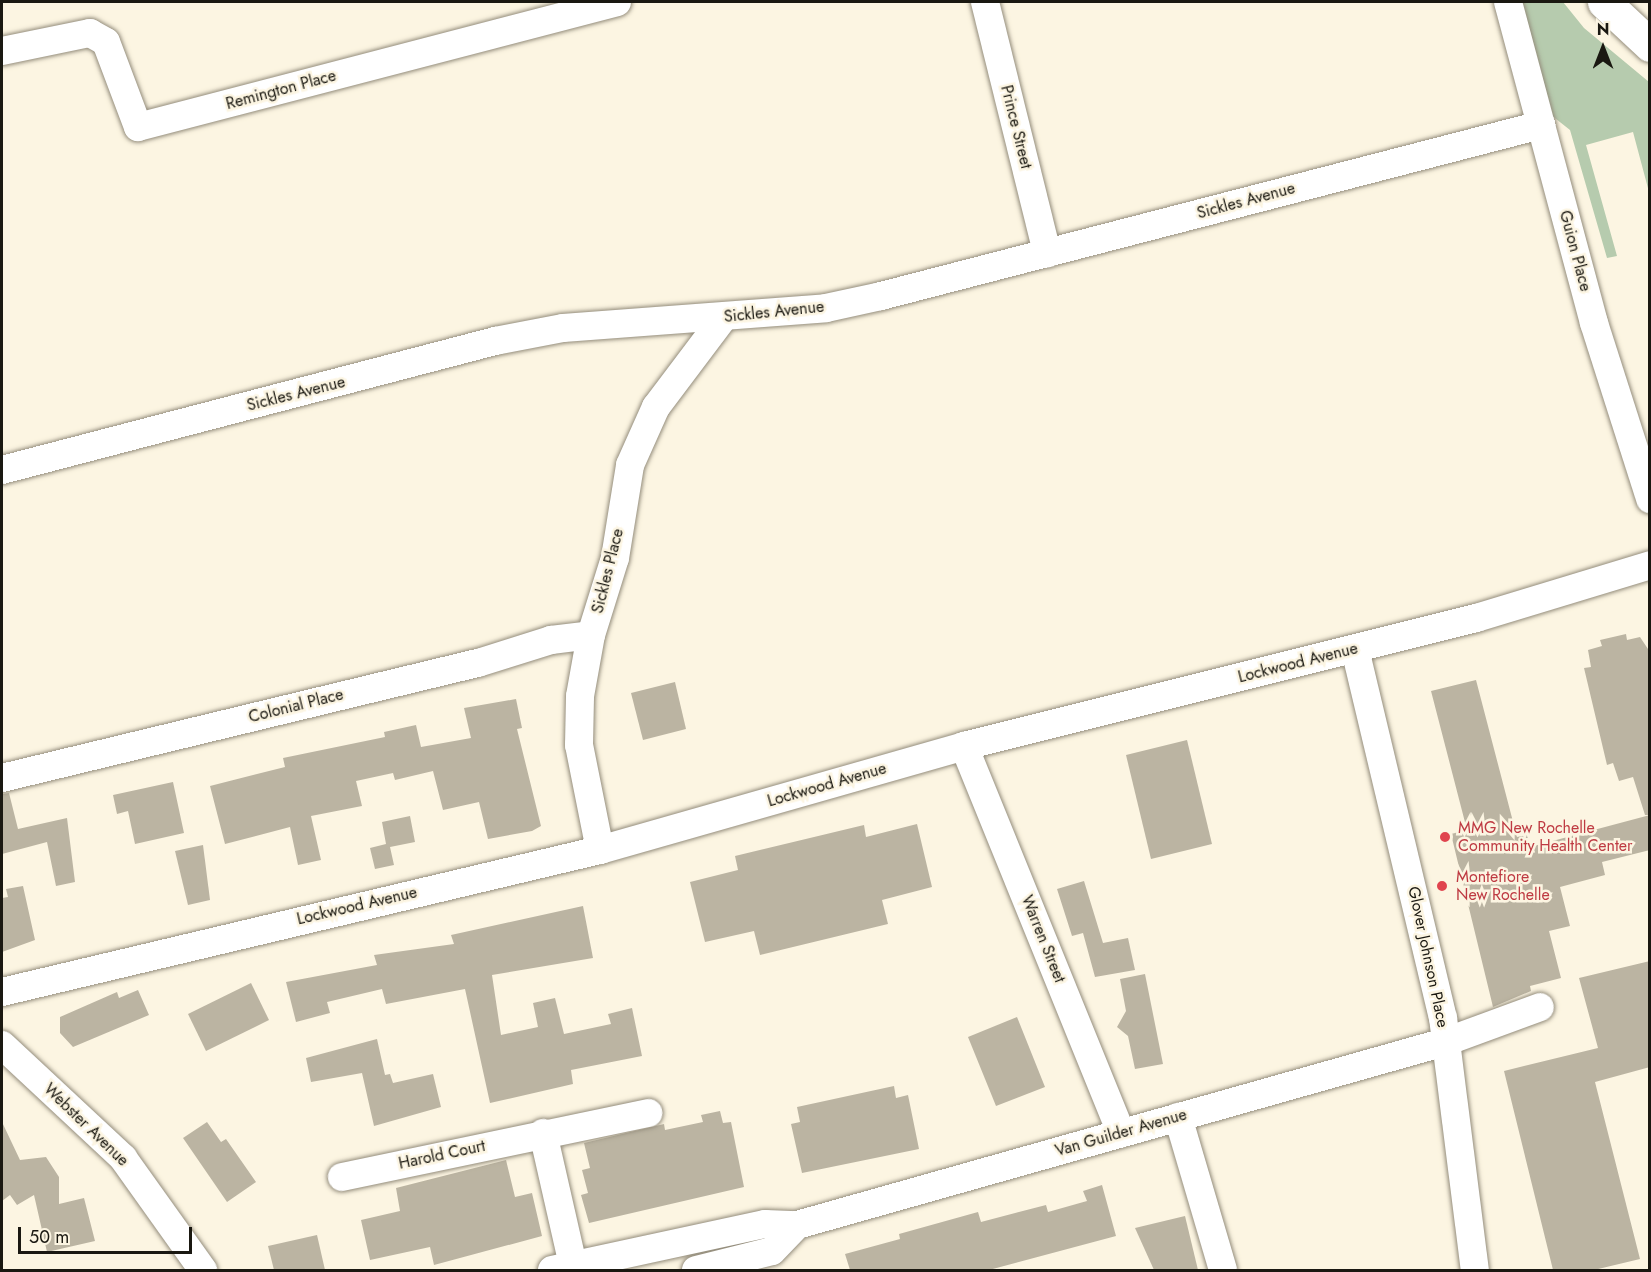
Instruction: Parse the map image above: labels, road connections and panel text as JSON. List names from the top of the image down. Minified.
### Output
{"streets":{"street":["Remington Place","Prince Street","Sickles Avenue","Guion Place","Sickles Place","Lockwood Avenue","Colonial Place","Warren Street","Glover Johnson Place","Webster Avenue","Van Guilder Avenue","Harold Court"]},"crossings":[["Prince Street","Sickles Avenue"],["Sickles Avenue","Guion Place"],["Sickles Avenue","Sickles Place"],["Sickles Place","Lockwood Avenue"],["Sickles Place","Colonial Place"],["Lockwood Avenue","Warren Street"],["Lockwood Avenue","Glover Johnson Place"],["Warren Street","Van Guilder Avenue"],["Glover Johnson Place","Van Guilder Avenue"]],"places":["MMG New Rochelle Community Health Center","Montefiore New Rochelle"],"scale_bar":"50 m","north":"top"}
